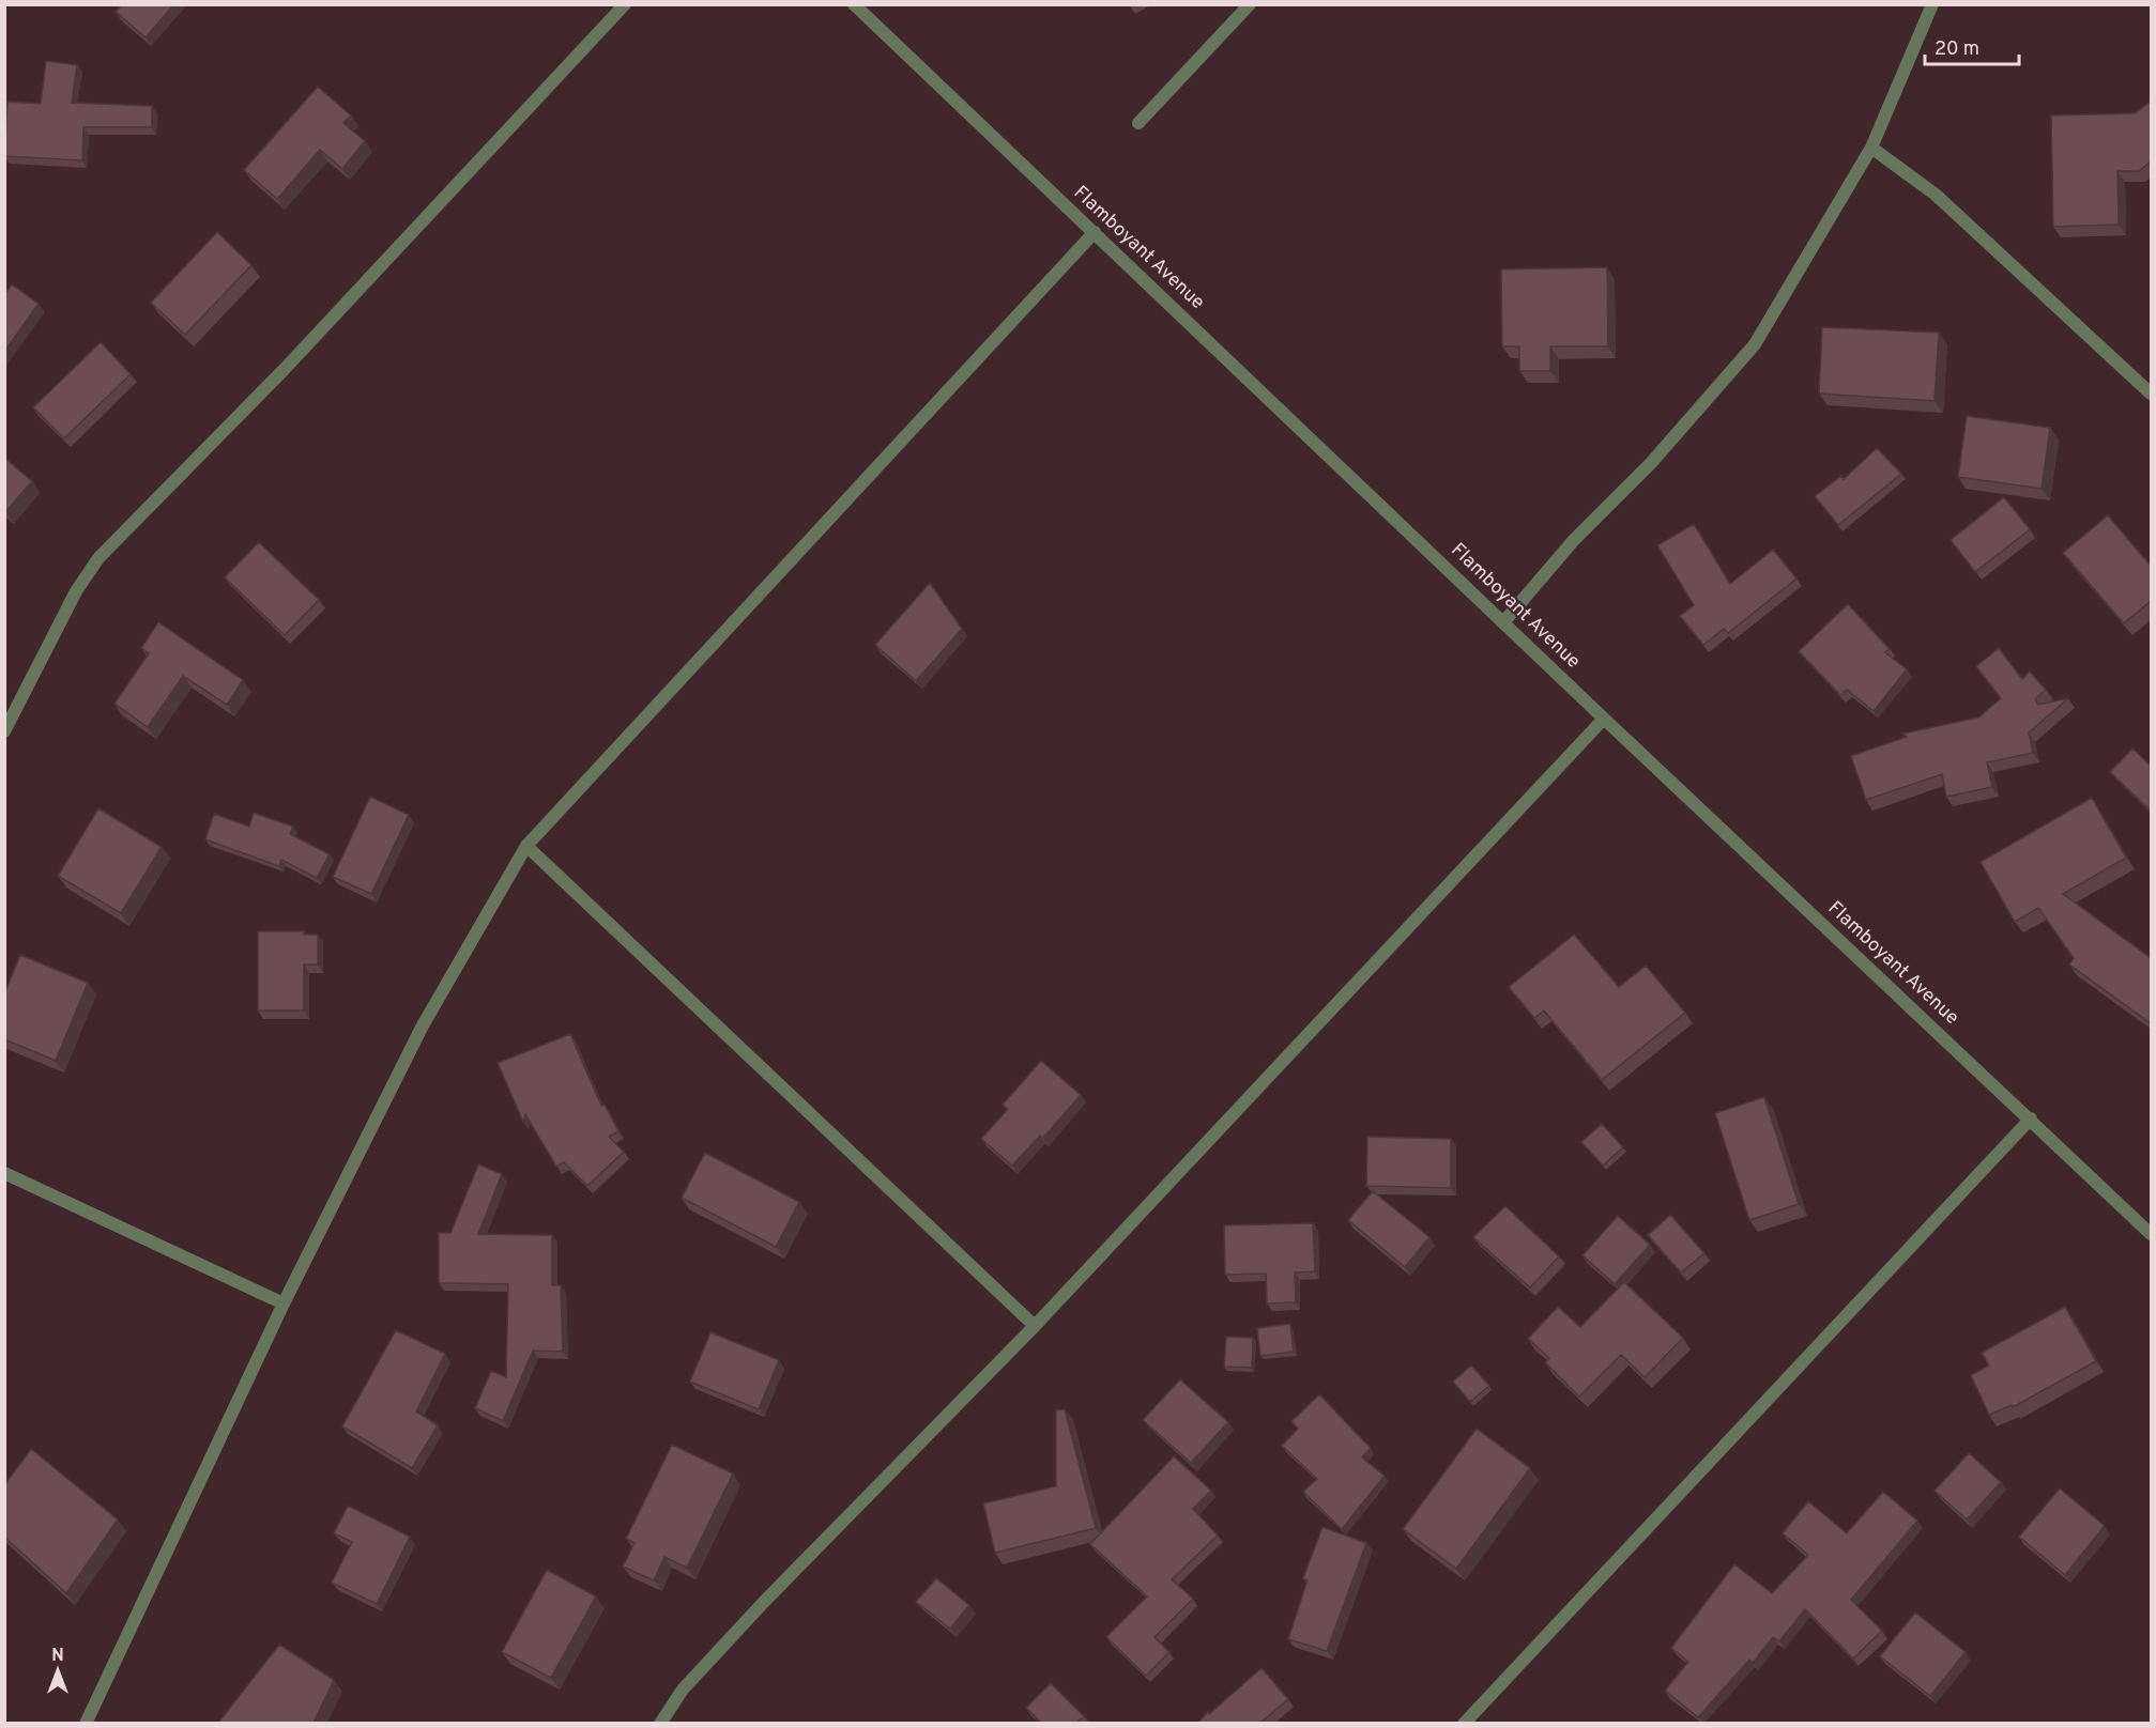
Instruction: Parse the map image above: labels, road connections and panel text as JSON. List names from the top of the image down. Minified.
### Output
{"streets":{"street":["Flamboyant Avenue"]},"scale_bar":"20 m","north":"top"}
